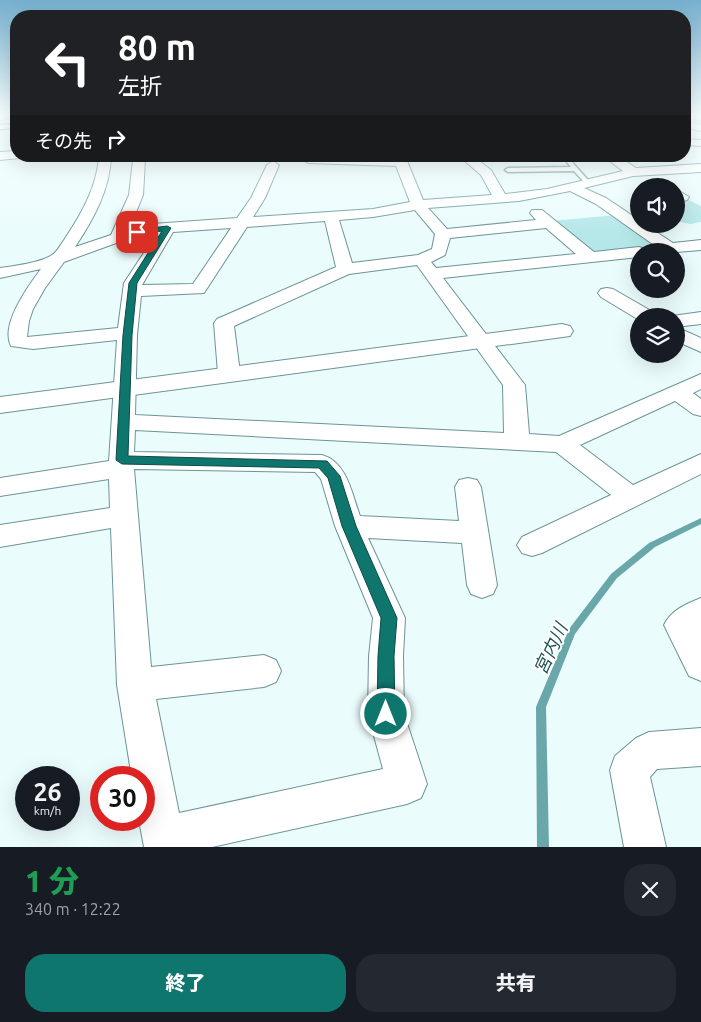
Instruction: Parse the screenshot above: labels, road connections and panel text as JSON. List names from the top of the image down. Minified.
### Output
{"water":["宮内川"],"page":{"turn":["80 m","左折"],"then":"その先","speed":"26 km/h","limit":"30","heading":["1 分","340 m · 12:22"],"buttons":["終了","共有"]}}
